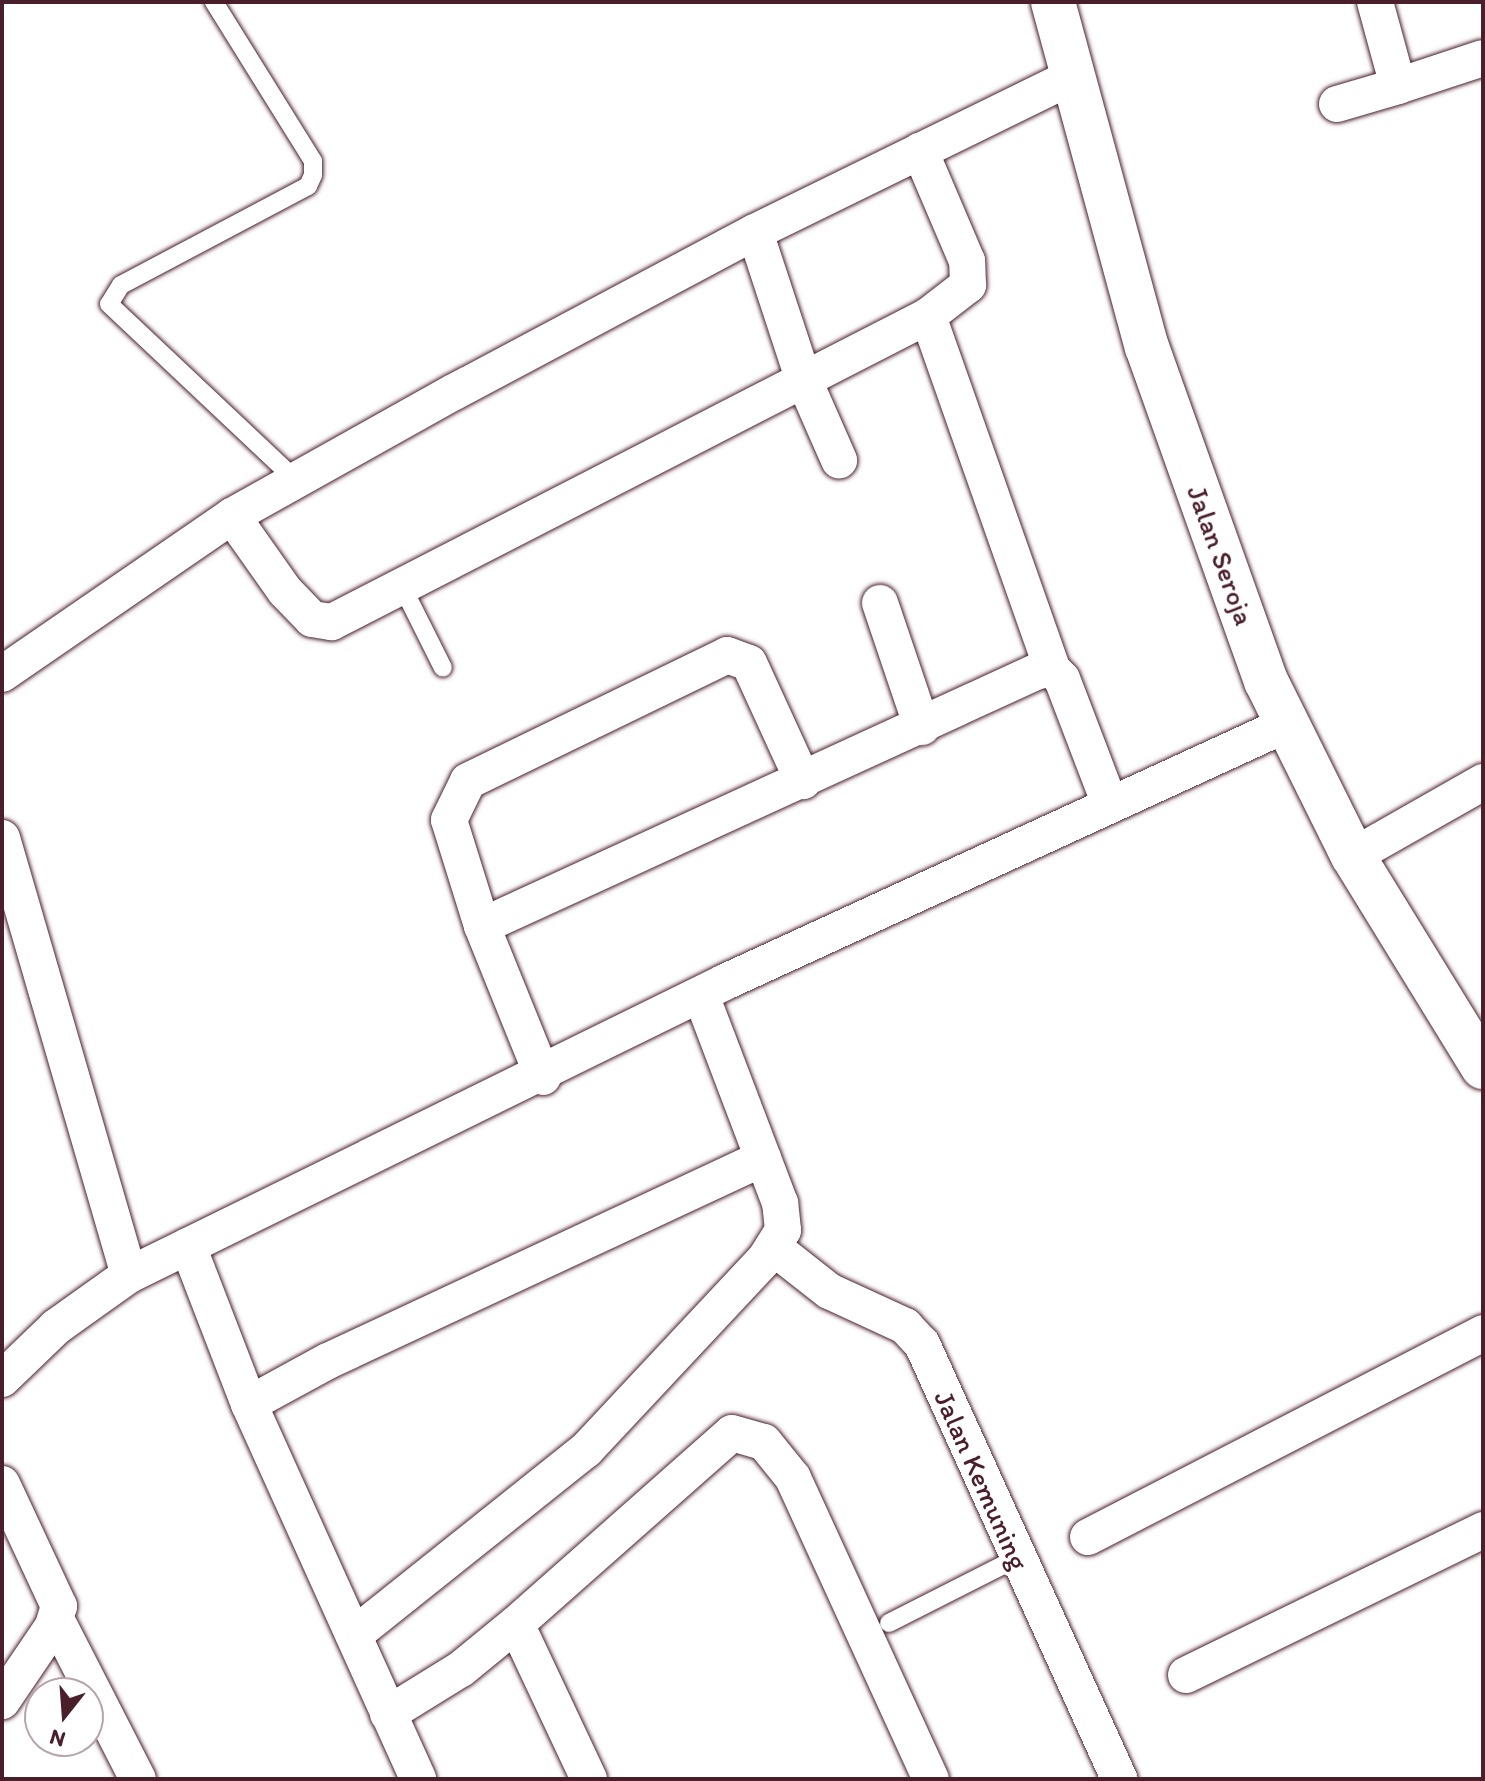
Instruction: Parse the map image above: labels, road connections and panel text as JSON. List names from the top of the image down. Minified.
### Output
{"streets":{"street":["Jalan Seroja","Jalan Kemuning"]},"north":"bottom"}
